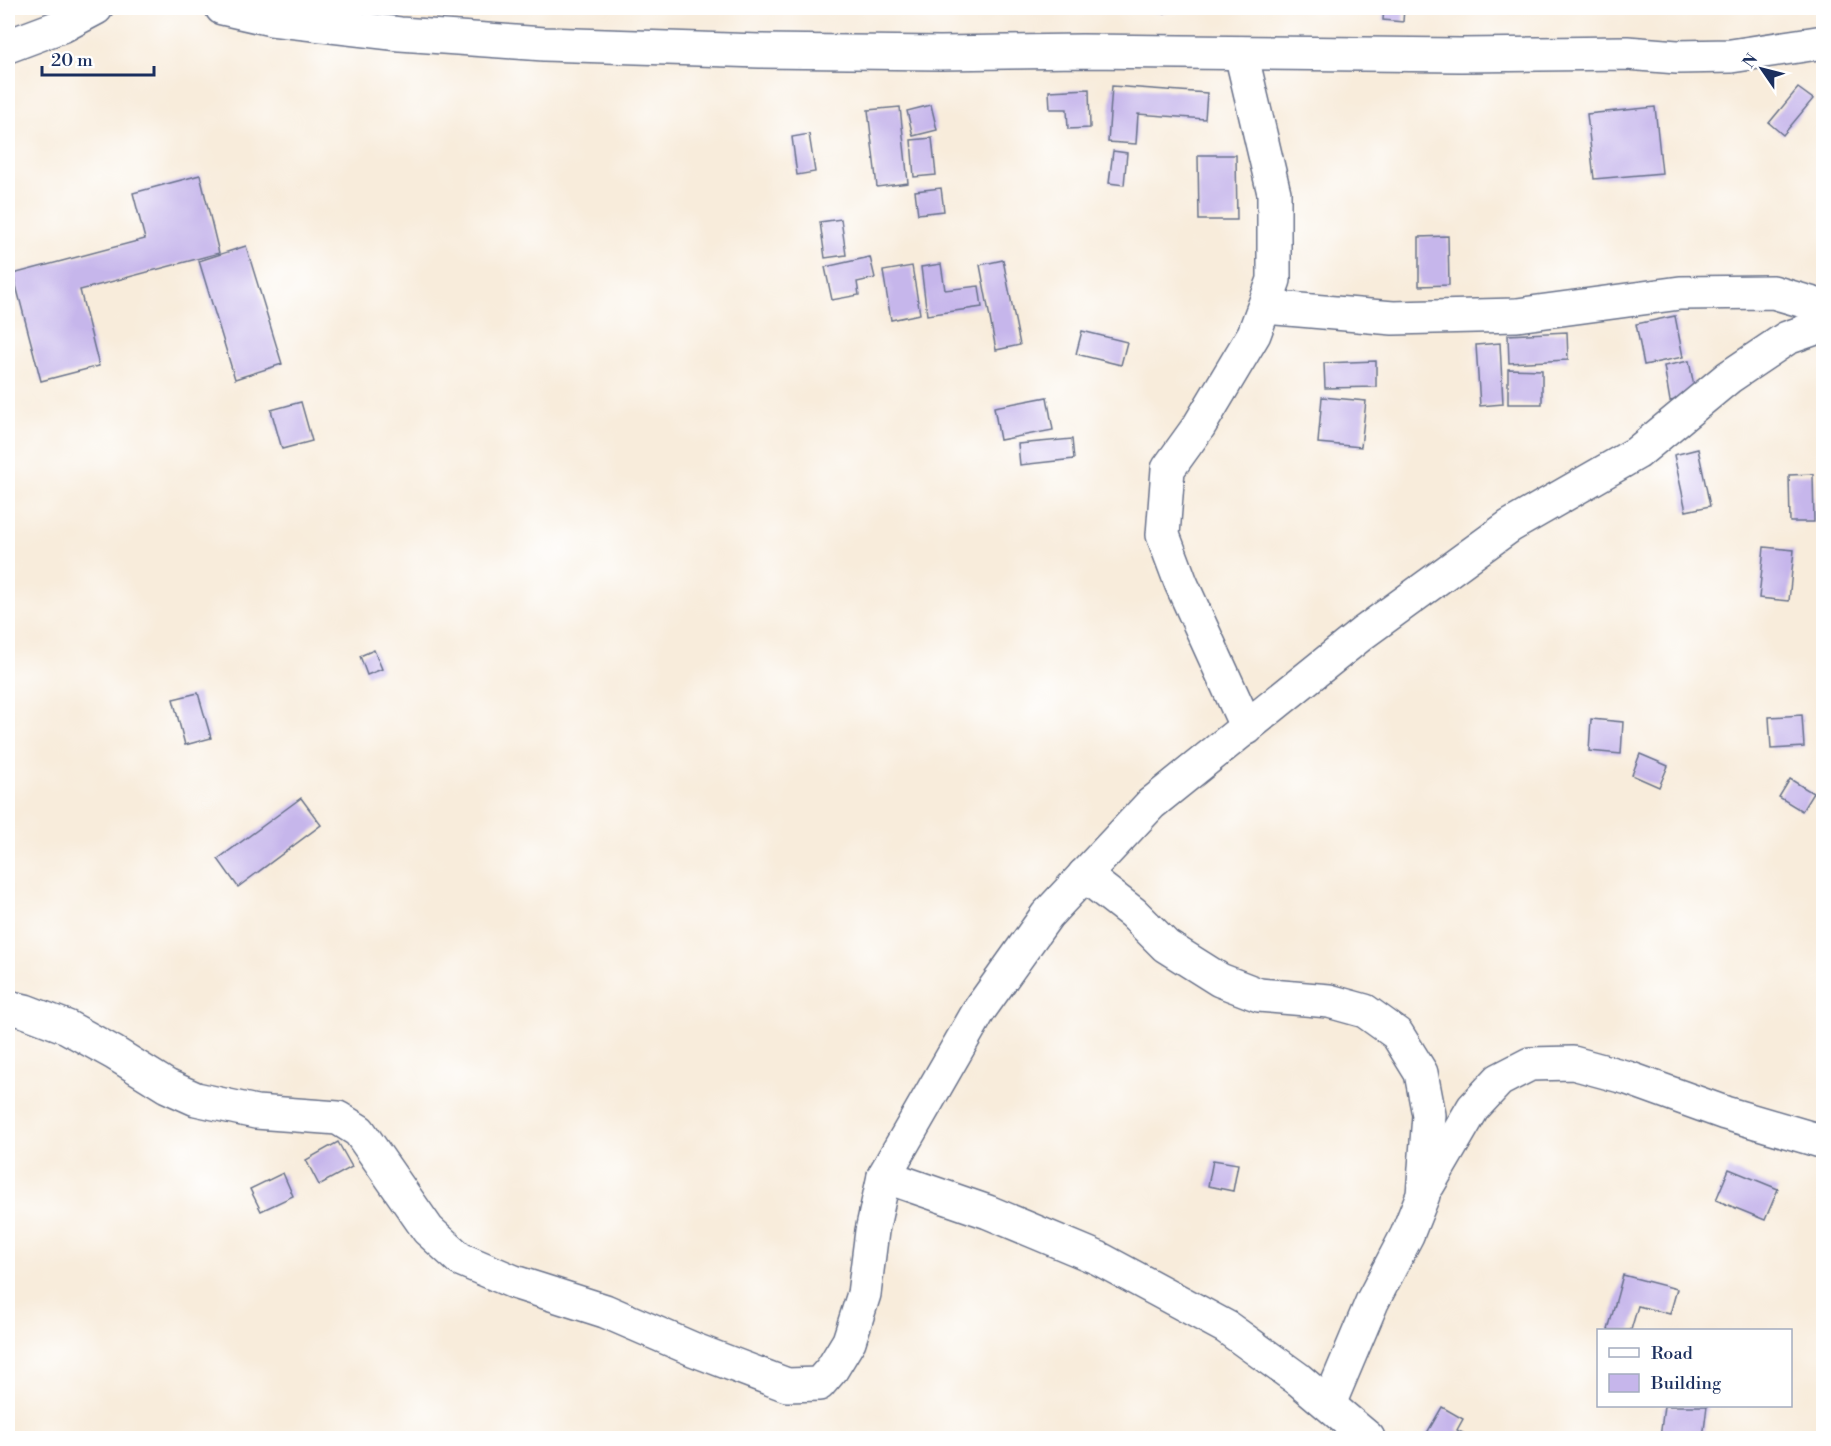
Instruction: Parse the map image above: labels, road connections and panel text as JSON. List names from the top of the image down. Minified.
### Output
{"legend":["Road","Building"],"scale_bar":"20 m","north":"top left"}
